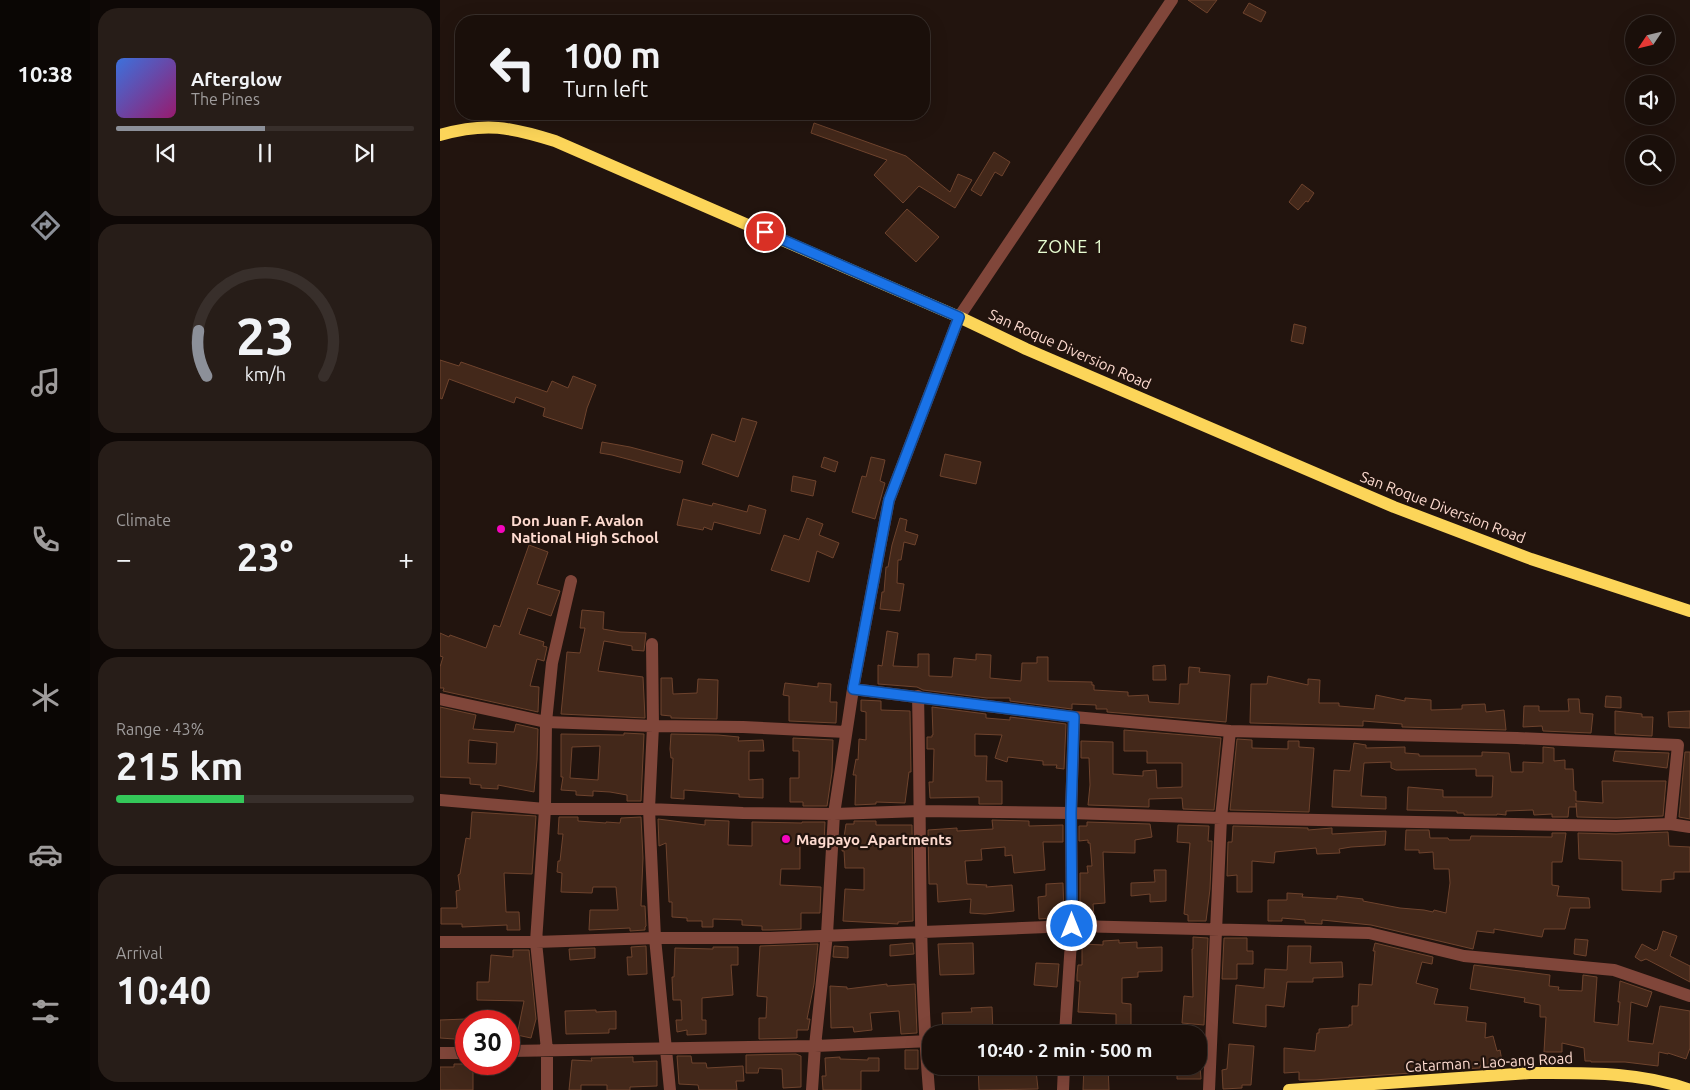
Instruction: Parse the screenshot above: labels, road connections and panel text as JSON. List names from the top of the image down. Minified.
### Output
{"streets":{"main road":["San Roque Diversion Road","Catarman - Lao-ang Road"]},"districts":["ZONE 1"],"places":["Don Juan F. Avalon National High School","Magpayo_Apartments"],"north":"bottom left","page":{"tabs":"10:38","turn":["100 m","Turn left"],"song":["Afterglow","The Pines"],"tile":["Climate",["Range · 43%","215 km"],["Arrival","10:40"]],"heat":["−","23°","+"],"limit":"30","trip":"10:40 · 2 min · 500 m","gauge":["23","km/h"]}}
